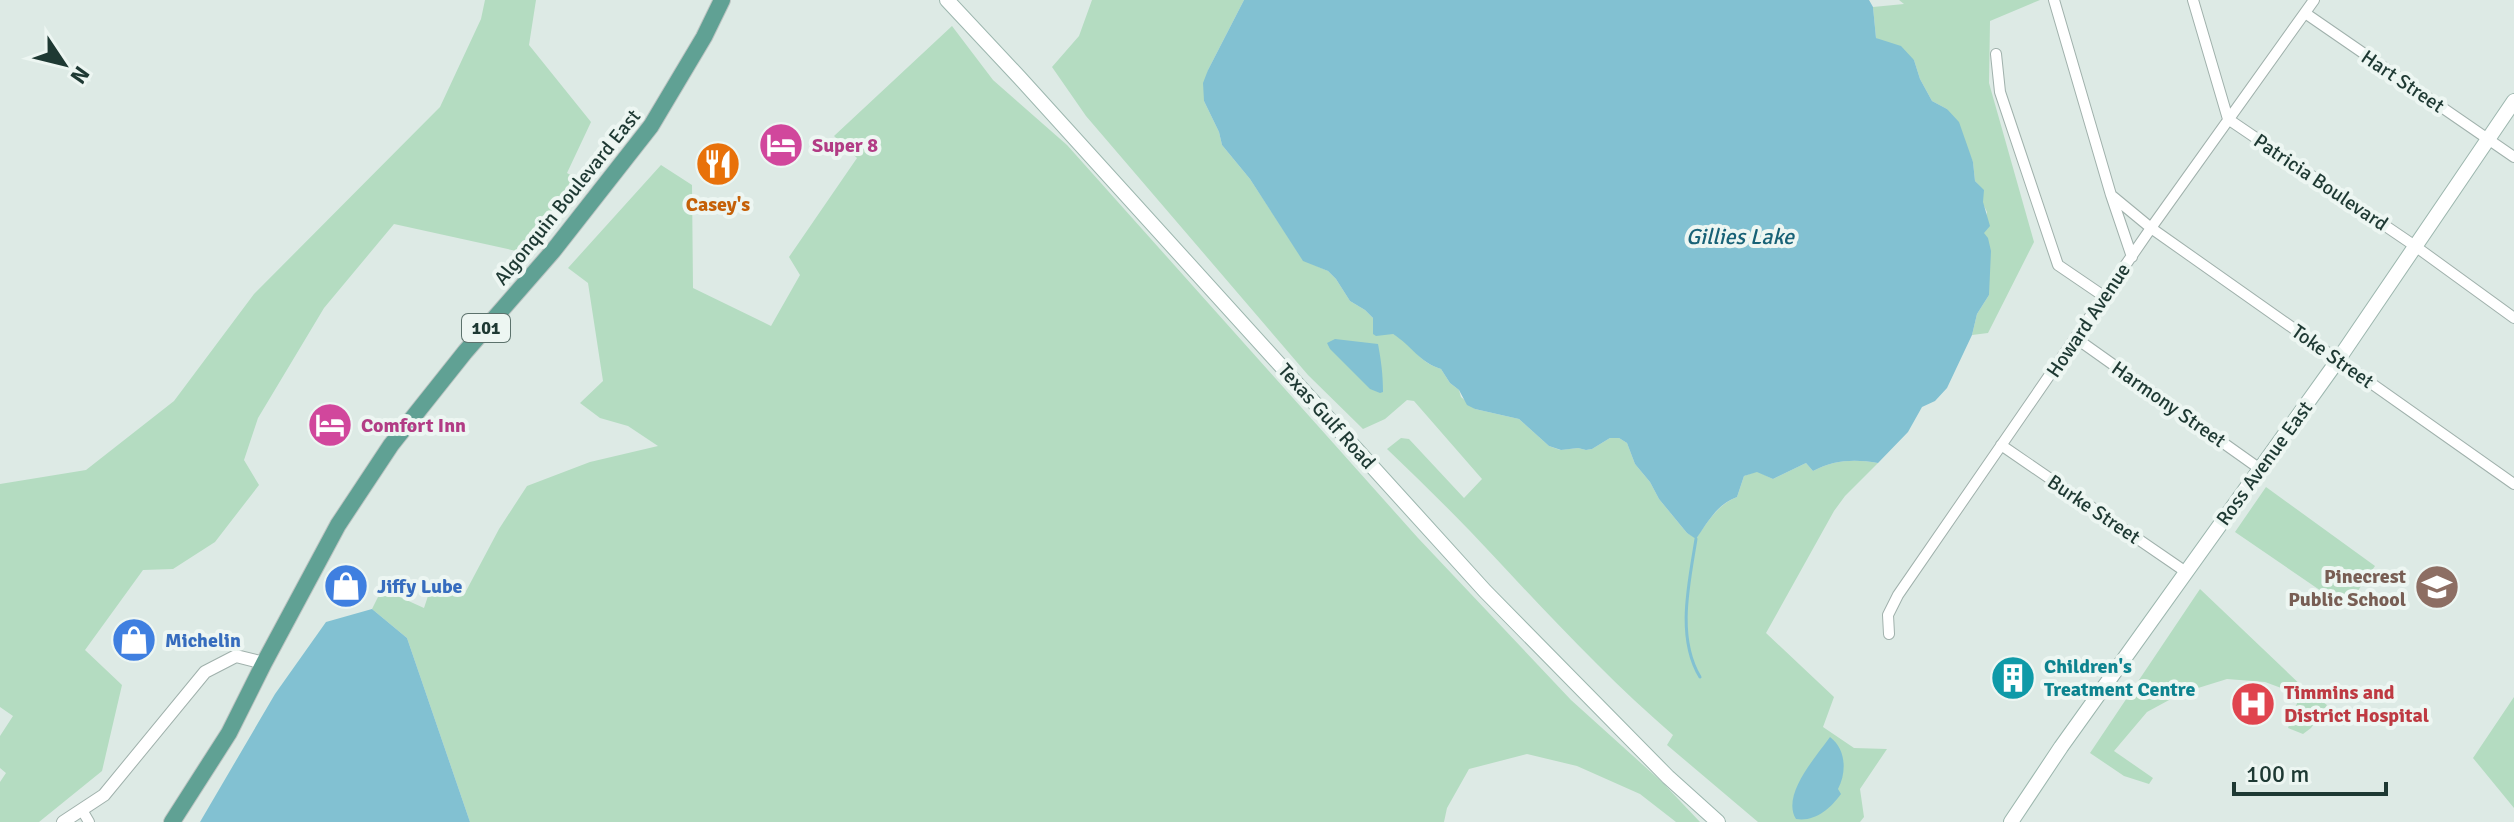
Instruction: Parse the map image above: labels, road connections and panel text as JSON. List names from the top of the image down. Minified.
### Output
{"streets":{"main road":["Algonquin Boulevard East","101","Texas Gulf Road","Ross Avenue East"],"street":["Hart Street","Patricia Boulevard","Howard Avenue","Toke Street","Harmony Street","Burke Street"]},"crossings":[["Hart Street","Howard Avenue"],["Hart Street","Ross Avenue East"],["Patricia Boulevard","Howard Avenue"],["Patricia Boulevard","Ross Avenue East"],["Algonquin Boulevard East","101"],["Howard Avenue","Toke Street"],["Howard Avenue","Harmony Street"],["Howard Avenue","Burke Street"],["Toke Street","Ross Avenue East"],["Harmony Street","Ross Avenue East"],["Ross Avenue East","Burke Street"]],"water":["Gillies Lake"],"places":{"hotel":["Super 8","Comfort Inn"],"restaurant":["Casey's"],"shop":["Jiffy Lube","Michelin"],"school or university":["Pinecrest Public School"],"building":["Children's Treatment Centre"],"hospital":["Timmins and District Hospital"]},"scale_bar":"100 m","north":"bottom right"}
